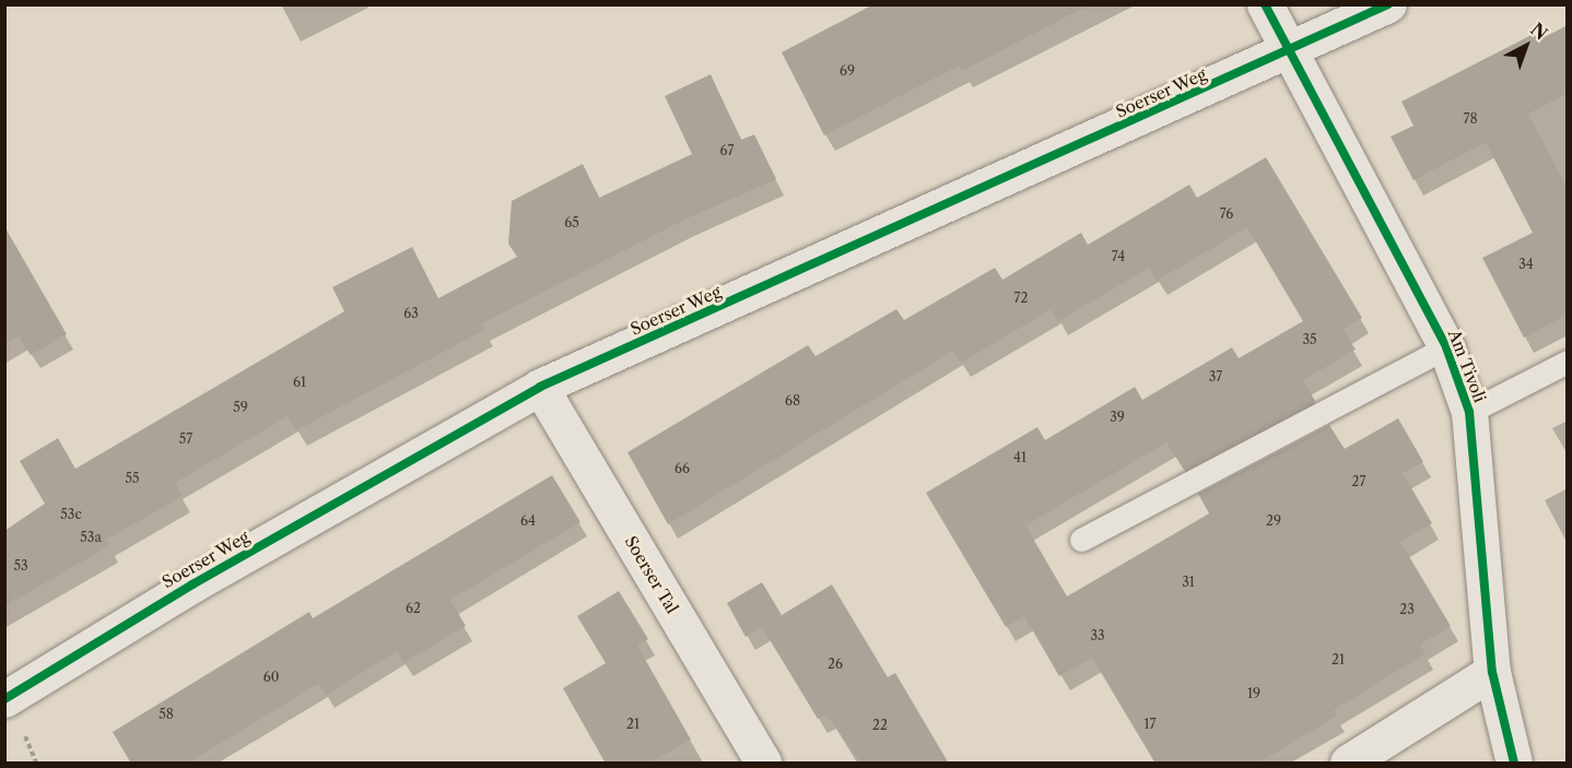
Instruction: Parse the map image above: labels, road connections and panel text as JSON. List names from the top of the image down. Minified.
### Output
{"streets":{"street":["Soerser Weg","Am Tivoli","Soerser Tal"]},"crossings":[["Soerser Weg","Am Tivoli"],["Soerser Weg","Soerser Tal"]],"house_numbers":["69","78","67","76","65","74","34","72","63","35","37","61","68","59","39","57","41","66","55","27","53c","64","29","53a","53","31","62","23","33","21","26","60","19","58","21","17","22"],"north":"top right"}
